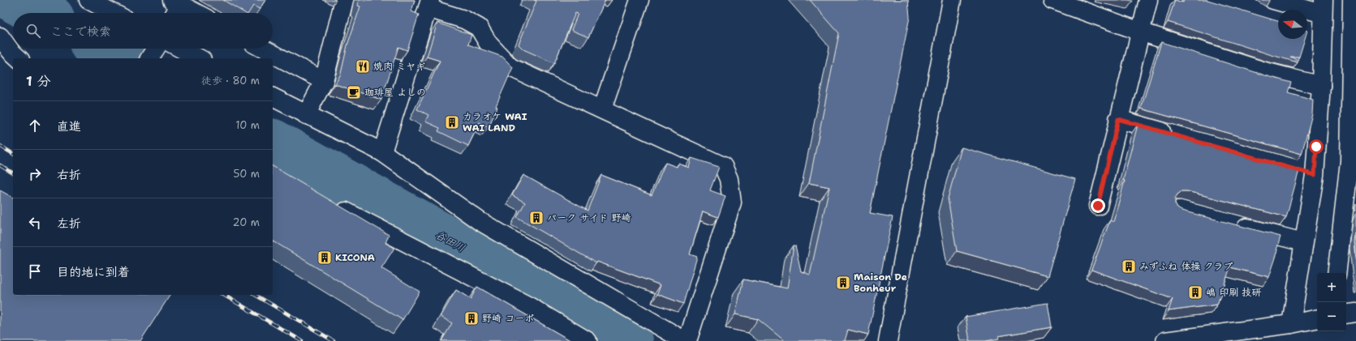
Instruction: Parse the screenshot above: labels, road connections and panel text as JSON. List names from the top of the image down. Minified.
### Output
{"water":["谷田川"],"places":{"restaurant":["焼肉 ミヤギ"],"cafe":["珈琲屋 よしの"],"building":["カラオケ WAI WAI LAND","パーク サイド 野崎","KICONA","みずふね 体操 クラブ","Maison De Bonheur","嶋 印刷 技研","野崎 コーポ"]},"north":"left","page":{"search":"ここで検索","heading":["1 分","徒歩 · 80 m"],"list":[["直進","10 m"],["右折","50 m"],["左折","20 m"],"目的地に到着"],"map_buttons":["+","−"]}}
